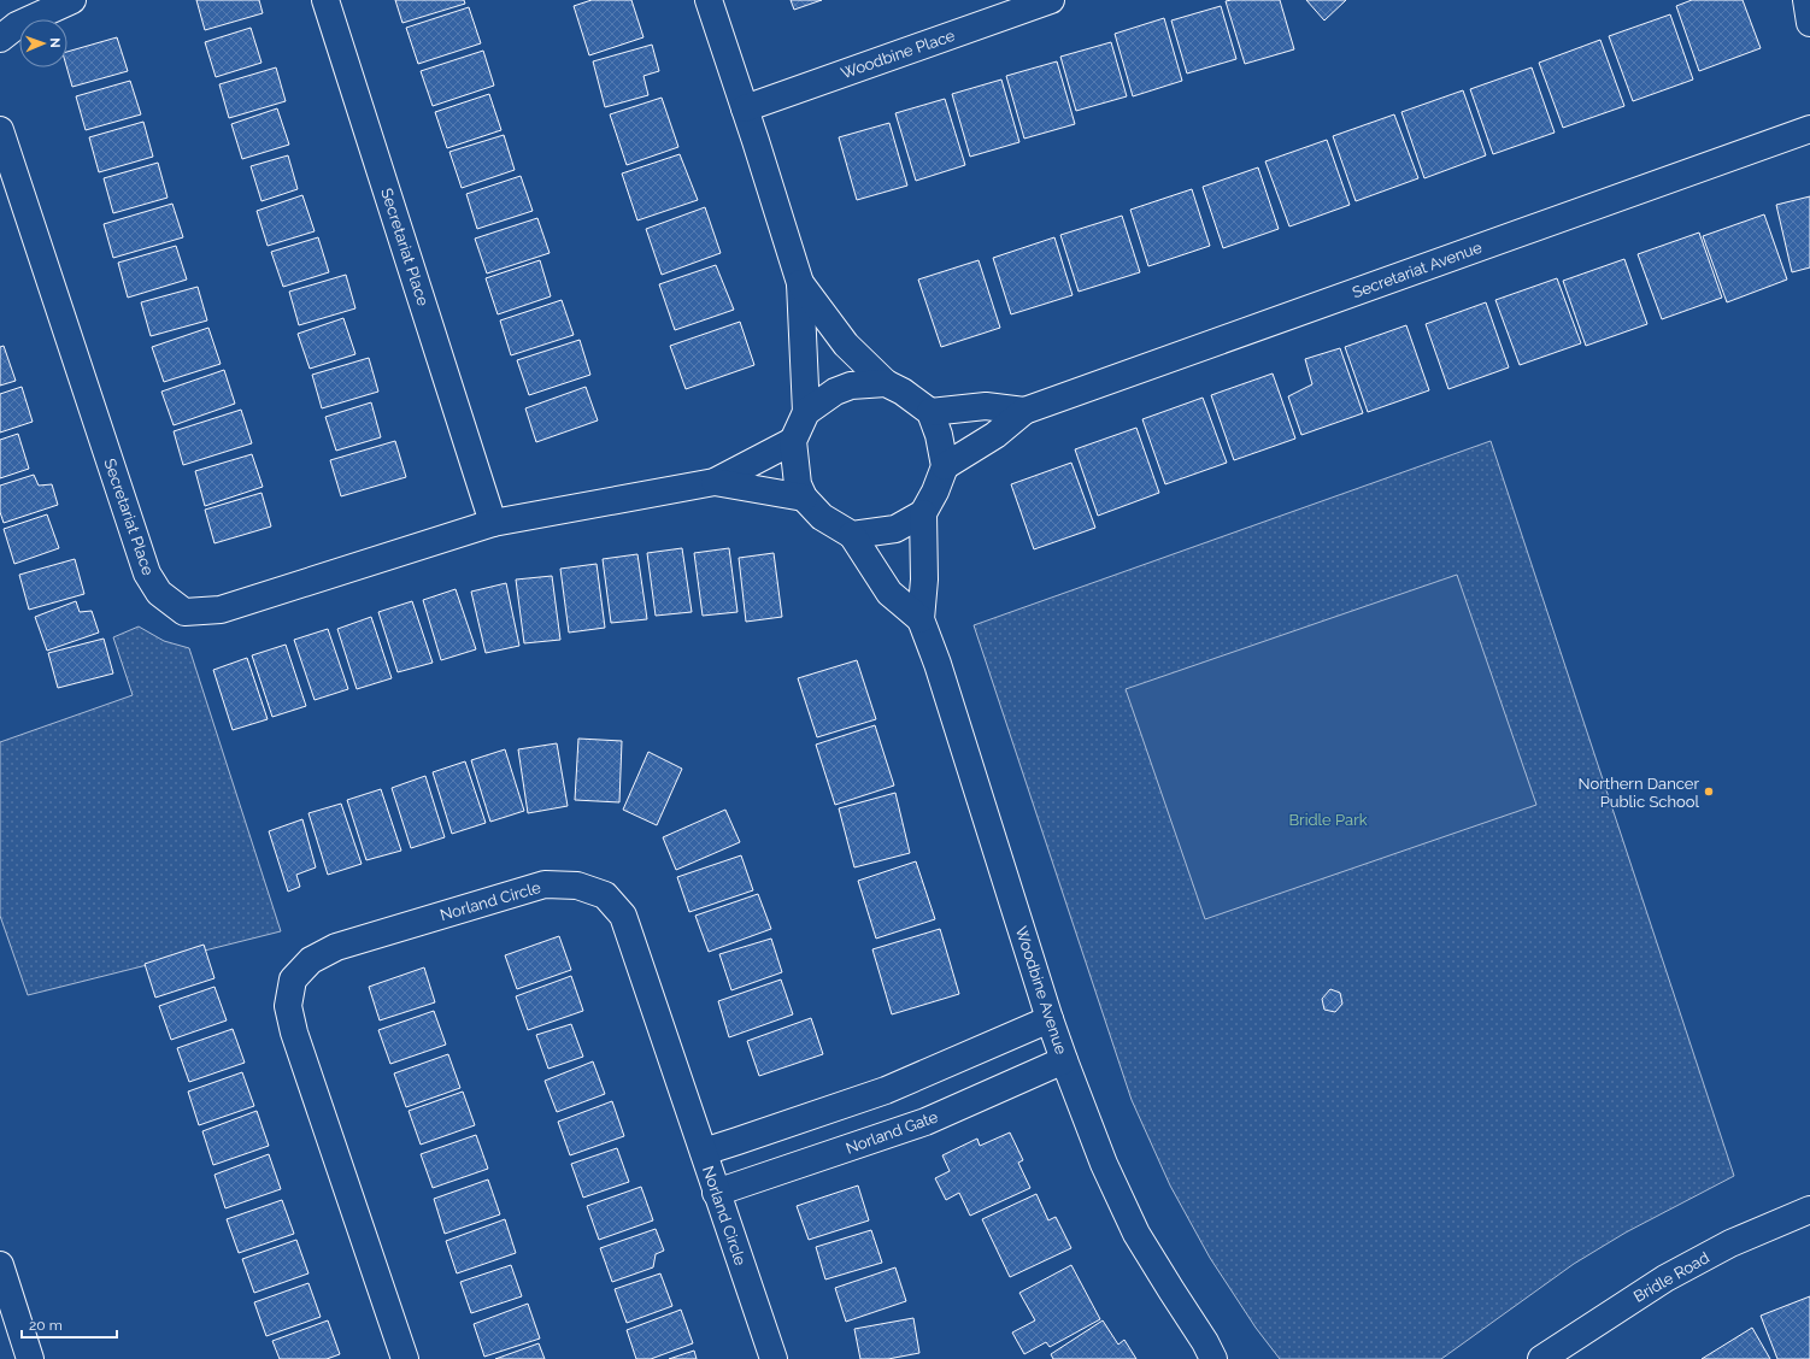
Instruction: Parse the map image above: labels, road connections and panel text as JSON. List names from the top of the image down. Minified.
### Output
{"streets":{"street":["Woodbine Place","Secretariat Place","Secretariat Avenue","Norland Circle","Woodbine Avenue","Norland Gate","Bridle Road"]},"crossings":[["Secretariat Place","Secretariat Avenue"],["Secretariat Place","Woodbine Avenue"],["Secretariat Avenue","Woodbine Avenue"],["Norland Circle","Norland Gate"],["Woodbine Avenue","Norland Gate"]],"parks":["Bridle Park"],"places":["Northern Dancer Public School"],"scale_bar":"20 m","north":"right"}
